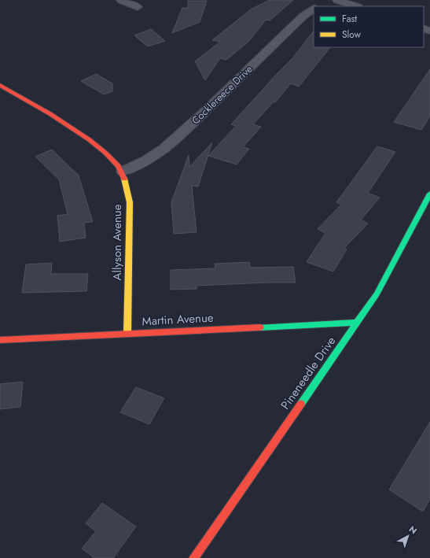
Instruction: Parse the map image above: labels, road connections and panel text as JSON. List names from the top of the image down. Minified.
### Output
{"streets":{"street":["Cocklereece Drive","Allyson Avenue","Martin Avenue","Pineneedle Drive"]},"crossings":[["Cocklereece Drive","Allyson Avenue"],["Allyson Avenue","Martin Avenue"],["Martin Avenue","Pineneedle Drive"]],"legend":["Fast","Slow"],"north":"top right"}
